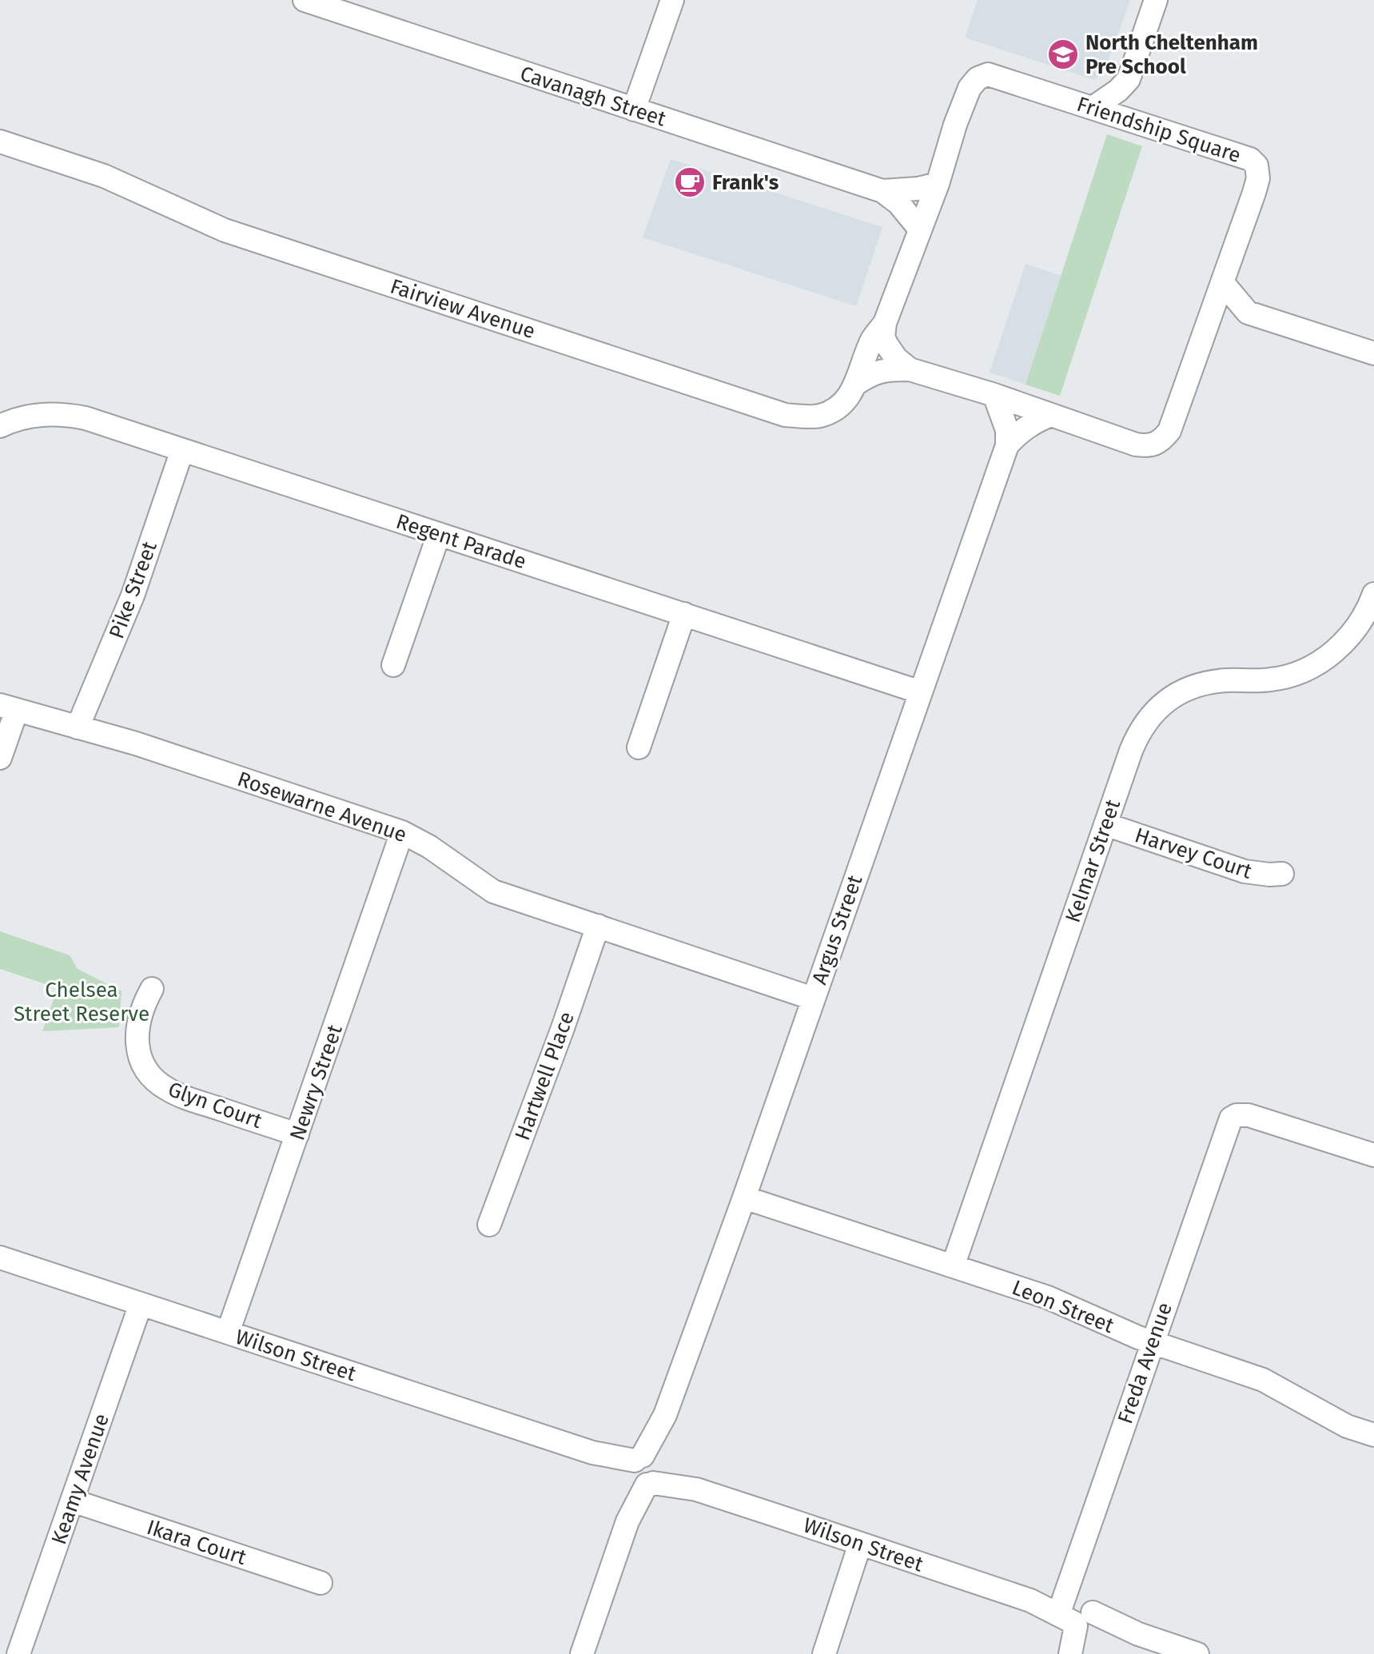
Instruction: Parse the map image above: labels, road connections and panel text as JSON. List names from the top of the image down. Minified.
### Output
{"streets":{"street":["Cavanagh Street","Friendship Square","Fairview Avenue","Regent Parade","Pike Street","Rosewarne Avenue","Harvey Court","Kelmar Street","Argus Street","Hartwell Place","Newry Street","Glyn Court","Leon Street","Wilson Street","Freda Avenue","Keamy Avenue","Ikara Court"]},"crossings":[["Cavanagh Street","Friendship Square"],["Friendship Square","Fairview Avenue"],["Friendship Square","Argus Street"],["Regent Parade","Pike Street"],["Regent Parade","Argus Street"],["Pike Street","Rosewarne Avenue"],["Rosewarne Avenue","Argus Street"],["Rosewarne Avenue","Hartwell Place"],["Rosewarne Avenue","Newry Street"],["Harvey Court","Kelmar Street"],["Kelmar Street","Leon Street"],["Argus Street","Leon Street"],["Argus Street","Wilson Street"],["Newry Street","Glyn Court"],["Newry Street","Wilson Street"],["Leon Street","Freda Avenue"],["Wilson Street","Freda Avenue"],["Wilson Street","Keamy Avenue"],["Keamy Avenue","Ikara Court"]],"parks":["Chelsea Street Reserve"],"places":{"school or university":["North Cheltenham Pre School"],"cafe":["Frank's"]}}
